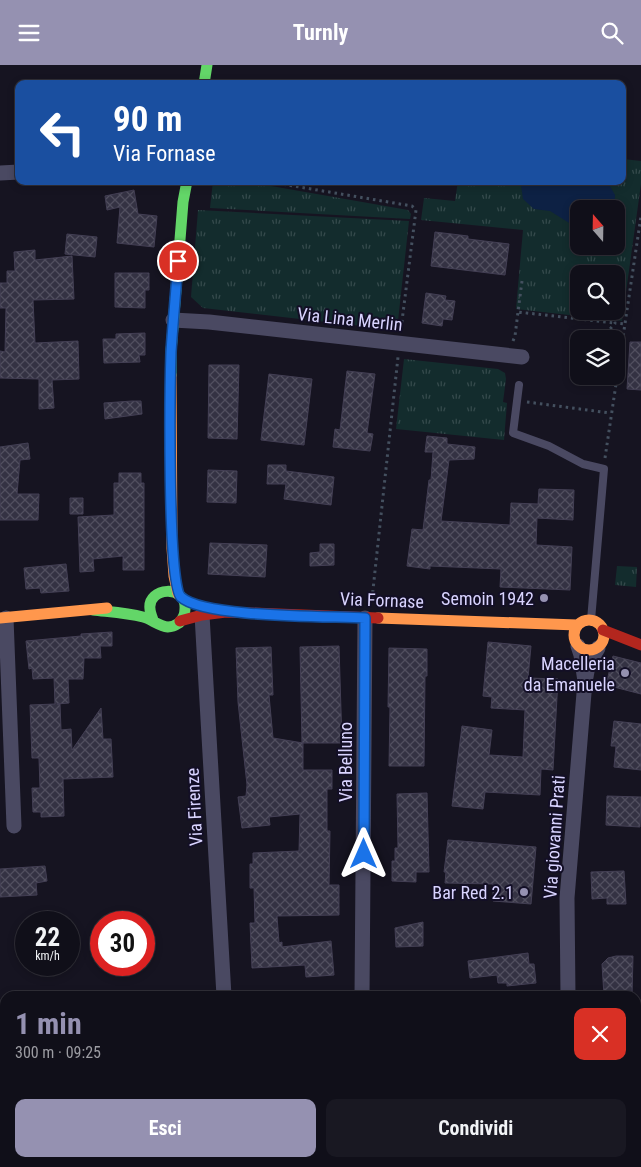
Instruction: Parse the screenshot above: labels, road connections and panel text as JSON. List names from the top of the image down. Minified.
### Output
{"streets":{"street":["Via Lina Merlin","Via Fornase","Via Belluno","Via Firenze","Via giovanni Prati"]},"crossings":[["Via Fornase","Via Belluno"],["Via Fornase","Via Firenze"]],"places":["Semoin 1942","Macelleria da Emanuele","Bar Red 2.1"],"north":"top","page":{"header":"Turnly","turn":["90 m","Via Fornase"],"speed":"22 km/h","limit":"30","heading":["1 min","300 m · 09:25"],"buttons":["Esci","Condividi"]}}
